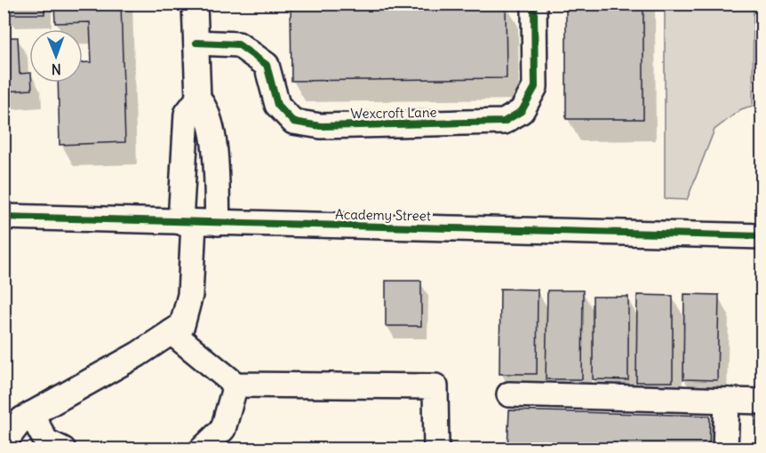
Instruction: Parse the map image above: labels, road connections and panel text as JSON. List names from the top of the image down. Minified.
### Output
{"streets":{"street":["Wexcroft Lane","Academy Street"]},"north":"bottom"}
